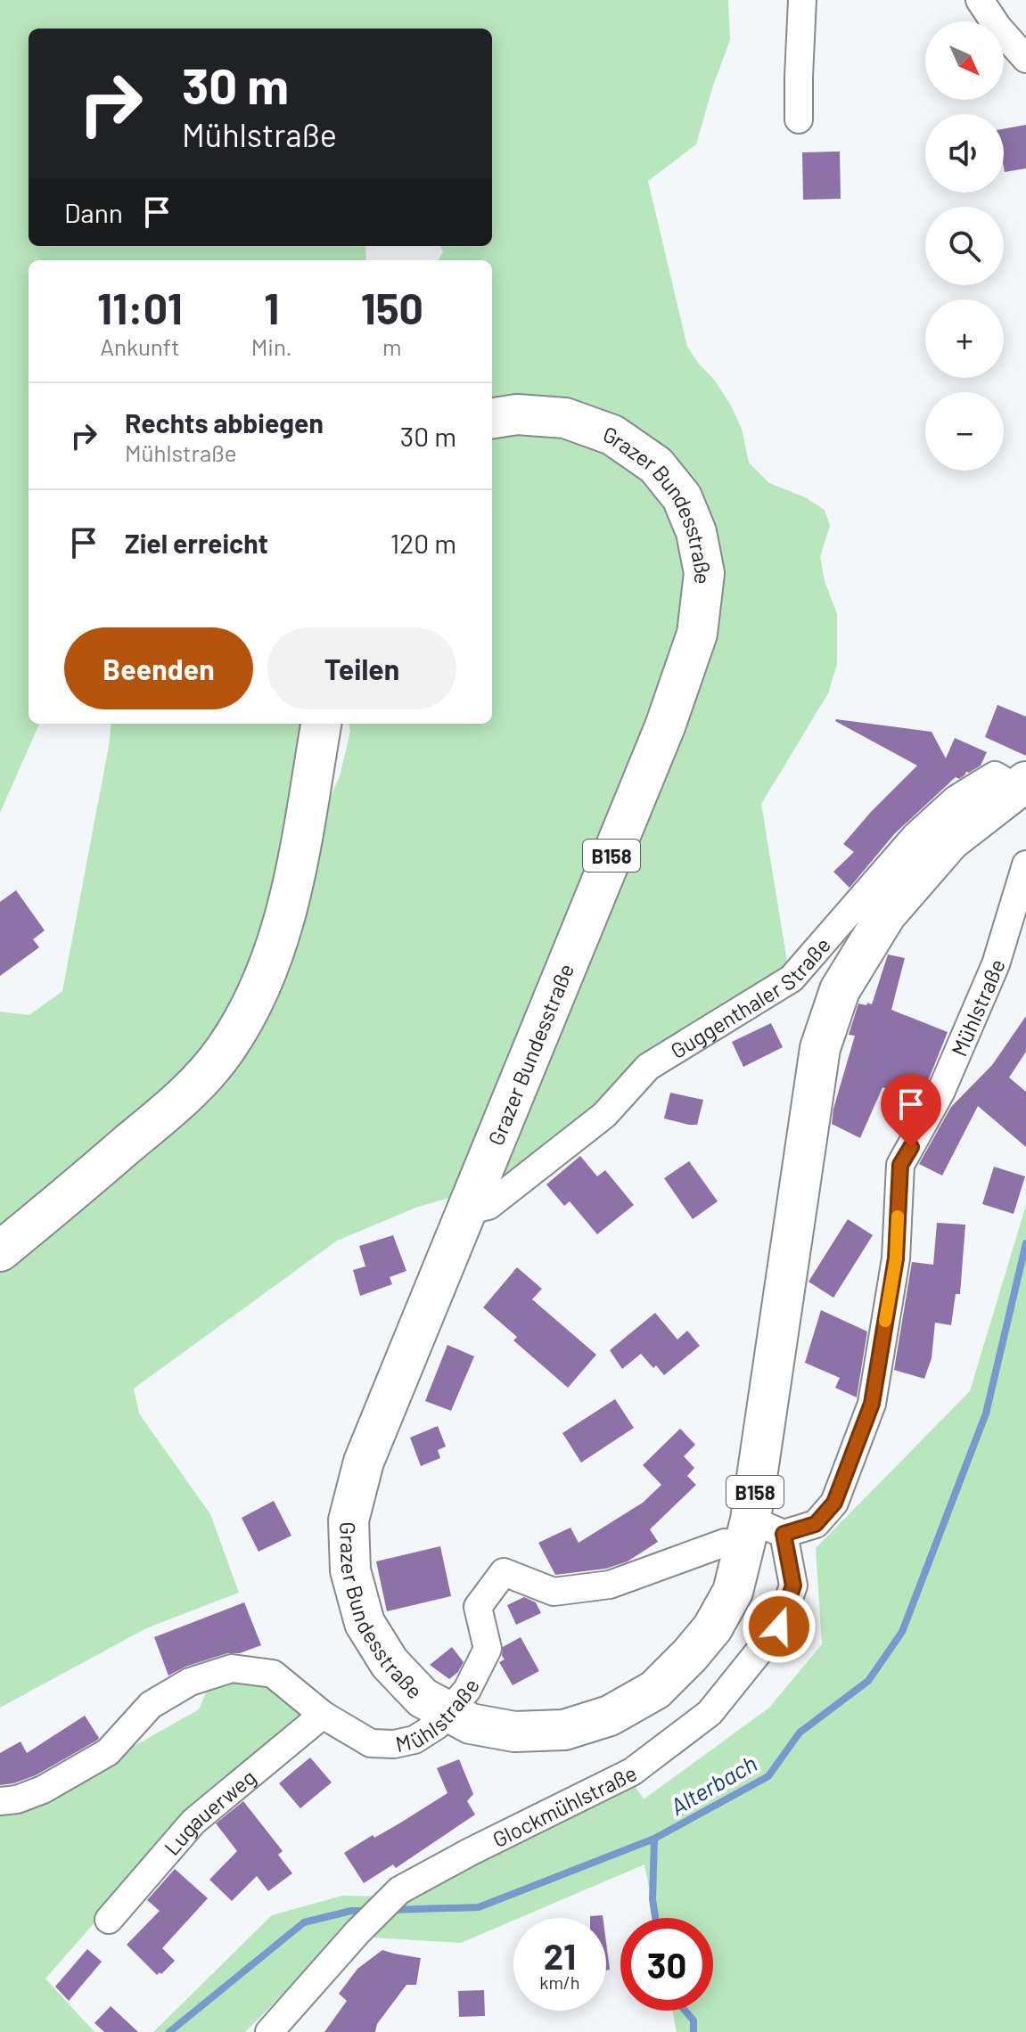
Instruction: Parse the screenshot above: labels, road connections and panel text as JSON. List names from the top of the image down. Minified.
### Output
{"streets":{"main road":["Grazer Bundesstraße","B158"],"street":["Guggenthaler Straße","Mühlstraße","Glockmühlstraße","Lugauerweg"]},"crossings":[["Grazer Bundesstraße","Guggenthaler Straße"],["Grazer Bundesstraße","Mühlstraße"],["Grazer Bundesstraße","Glockmühlstraße"],["Mühlstraße","Glockmühlstraße"],["Mühlstraße","Lugauerweg"]],"water":["Alterbach"],"north":"bottom right","page":{"map_buttons":["+","−"],"turn":["30 m","Mühlstraße"],"then":"Dann","eta":["11:01","Ankunft","1","Min.","150","m"],"list":[{"name":"Rechts abbiegen","note":"Mühlstraße","value":"30 m"},{"name":"Ziel erreicht","value":"120 m"}],"buttons":["Beenden","Teilen"],"speed":"21 km/h","limit":"30"}}
